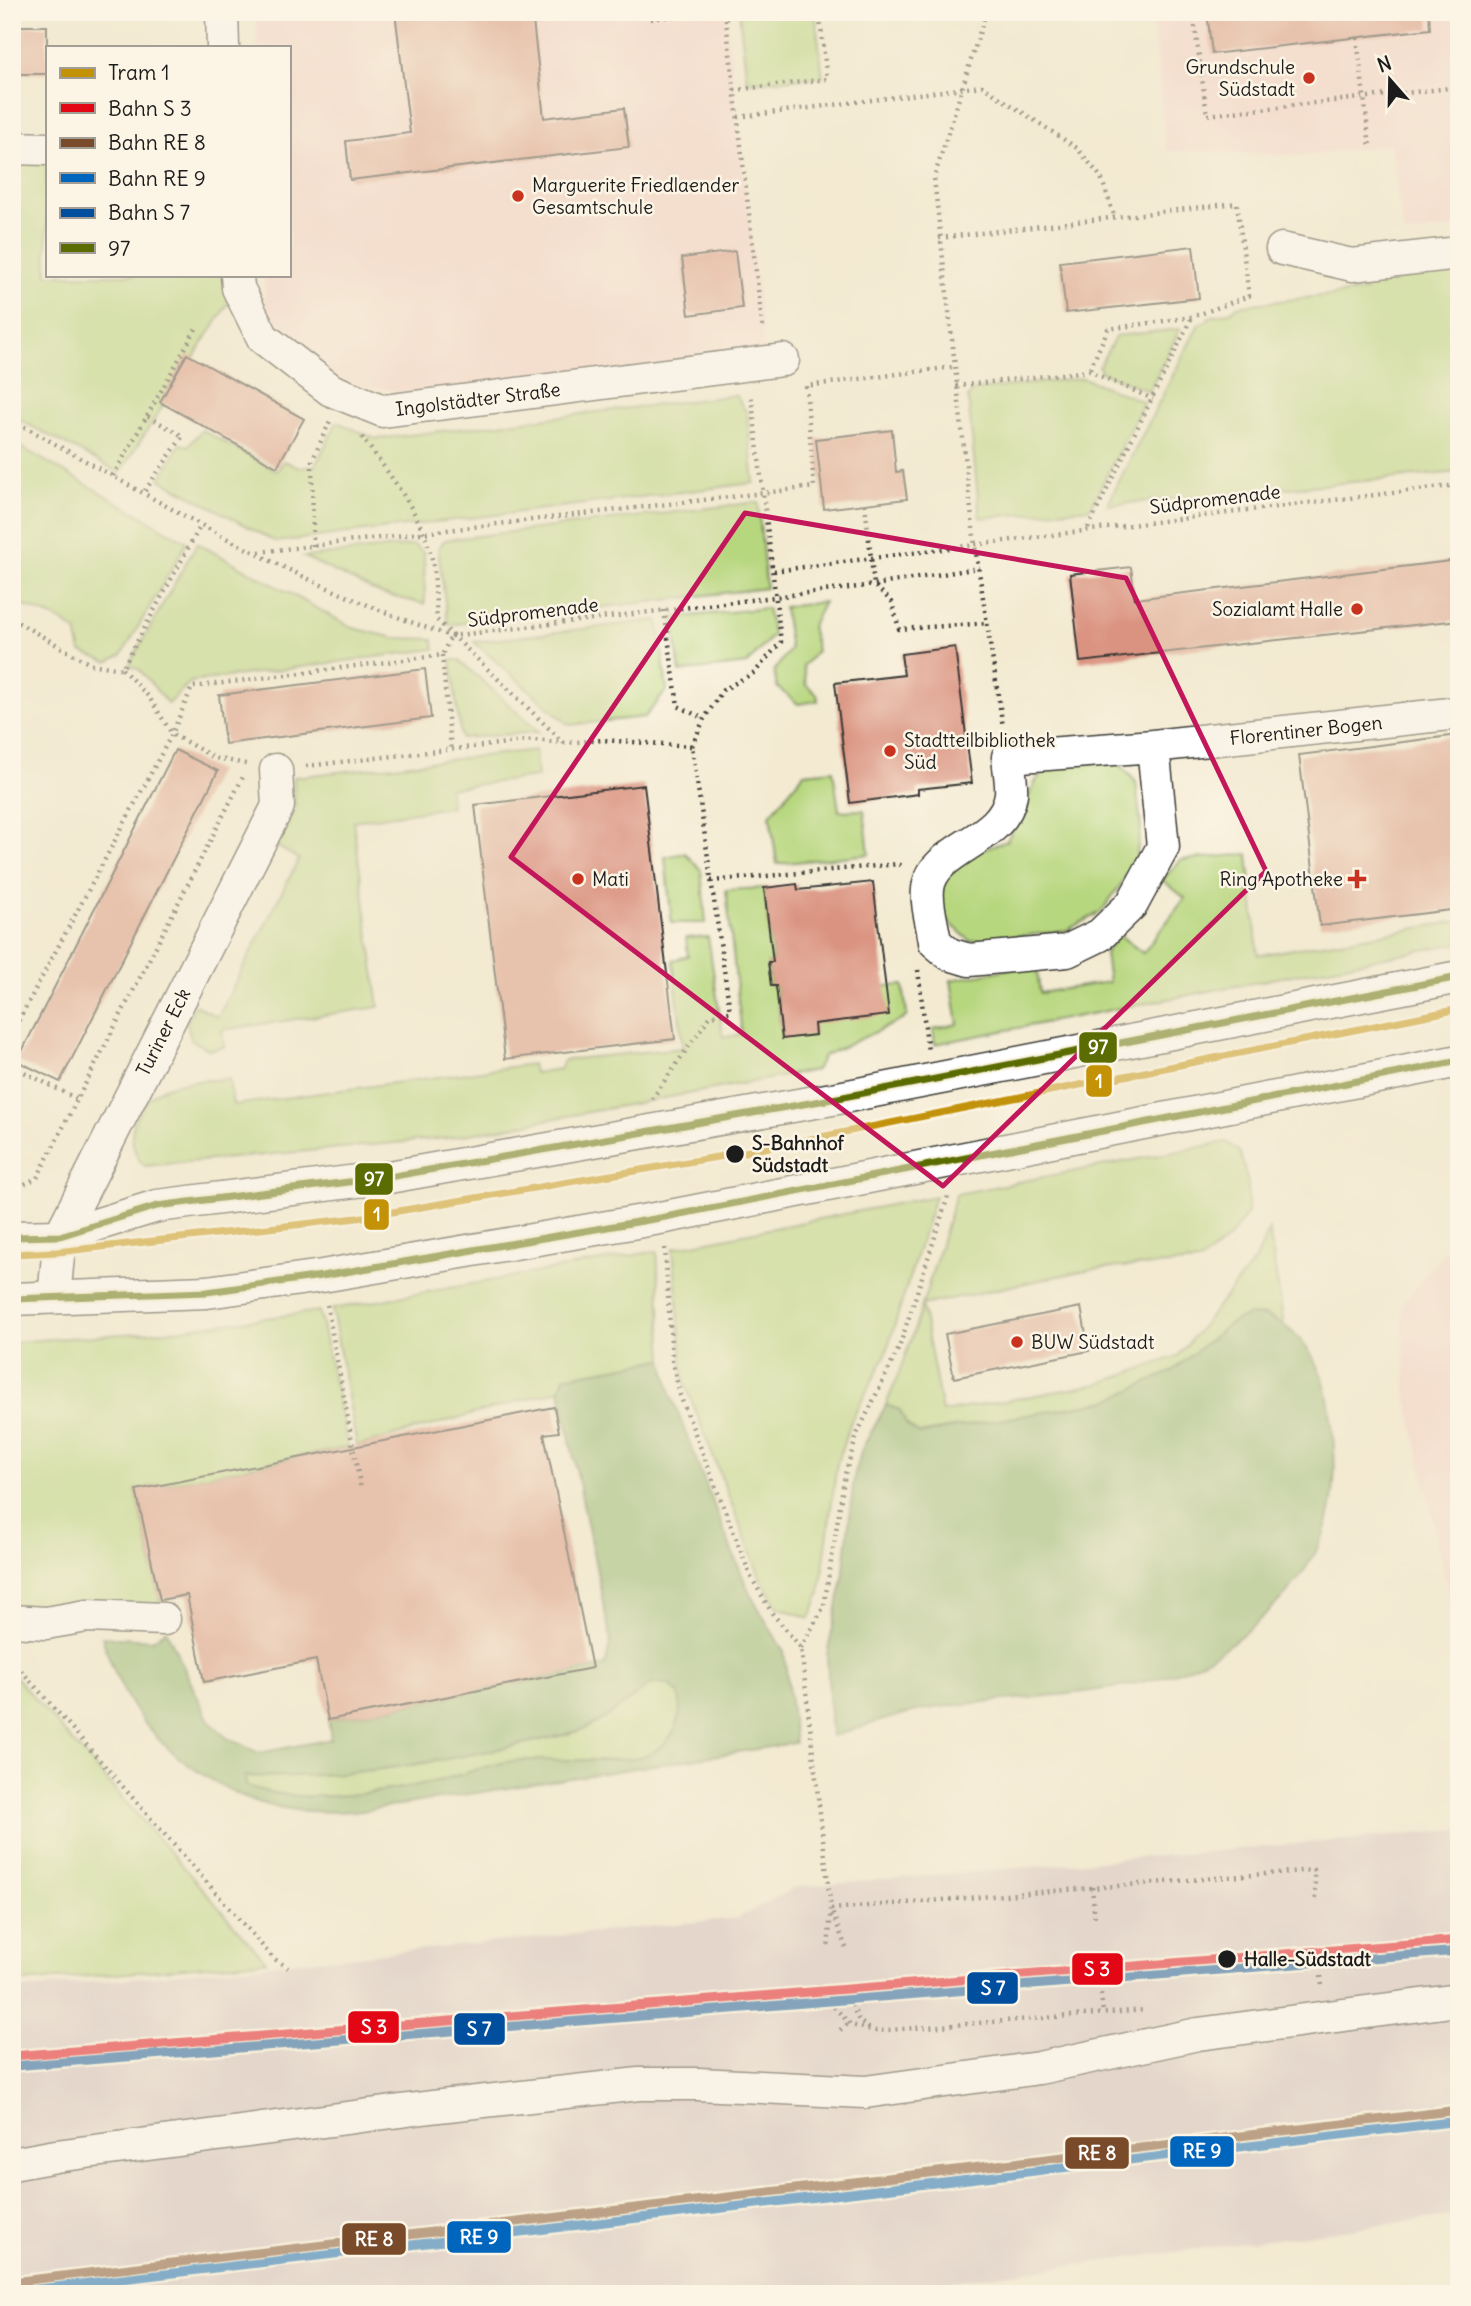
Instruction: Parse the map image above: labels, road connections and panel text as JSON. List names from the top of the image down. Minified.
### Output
{"streets":{"street":["Ingolstädter Straße","Florentiner Bogen","Turiner Eck"],"path":["Südpromenade"]},"places":{"other":["Grundschule Südstadt","Marguerite Friedlaender Gesamtschule","Sozialamt Halle","Stadtteilbibliothek Süd","Mati","S-Bahnhof Südstadt","BUW Südstadt","Halle-Südstadt"],"health":["Ring Apotheke"]},"lines":["transit line 97","tram line 1"],"legend":["Tram 1","Bahn S 3","Bahn RE 8","Bahn RE 9","Bahn S 7","97"],"north":"top"}
